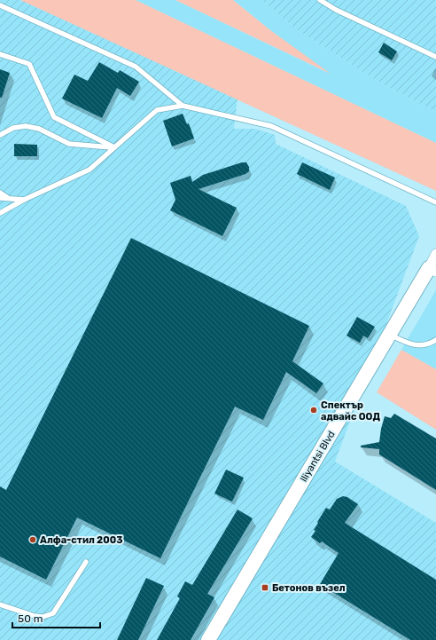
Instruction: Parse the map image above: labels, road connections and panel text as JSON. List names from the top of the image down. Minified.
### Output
{"streets":{"street":["Iliyantsi Blvd"]},"places":{"other":["Спектър адвайс ООД","Алфа-стил 2003"],"transit":["Бетонов възел"]},"scale_bar":"50 m"}
